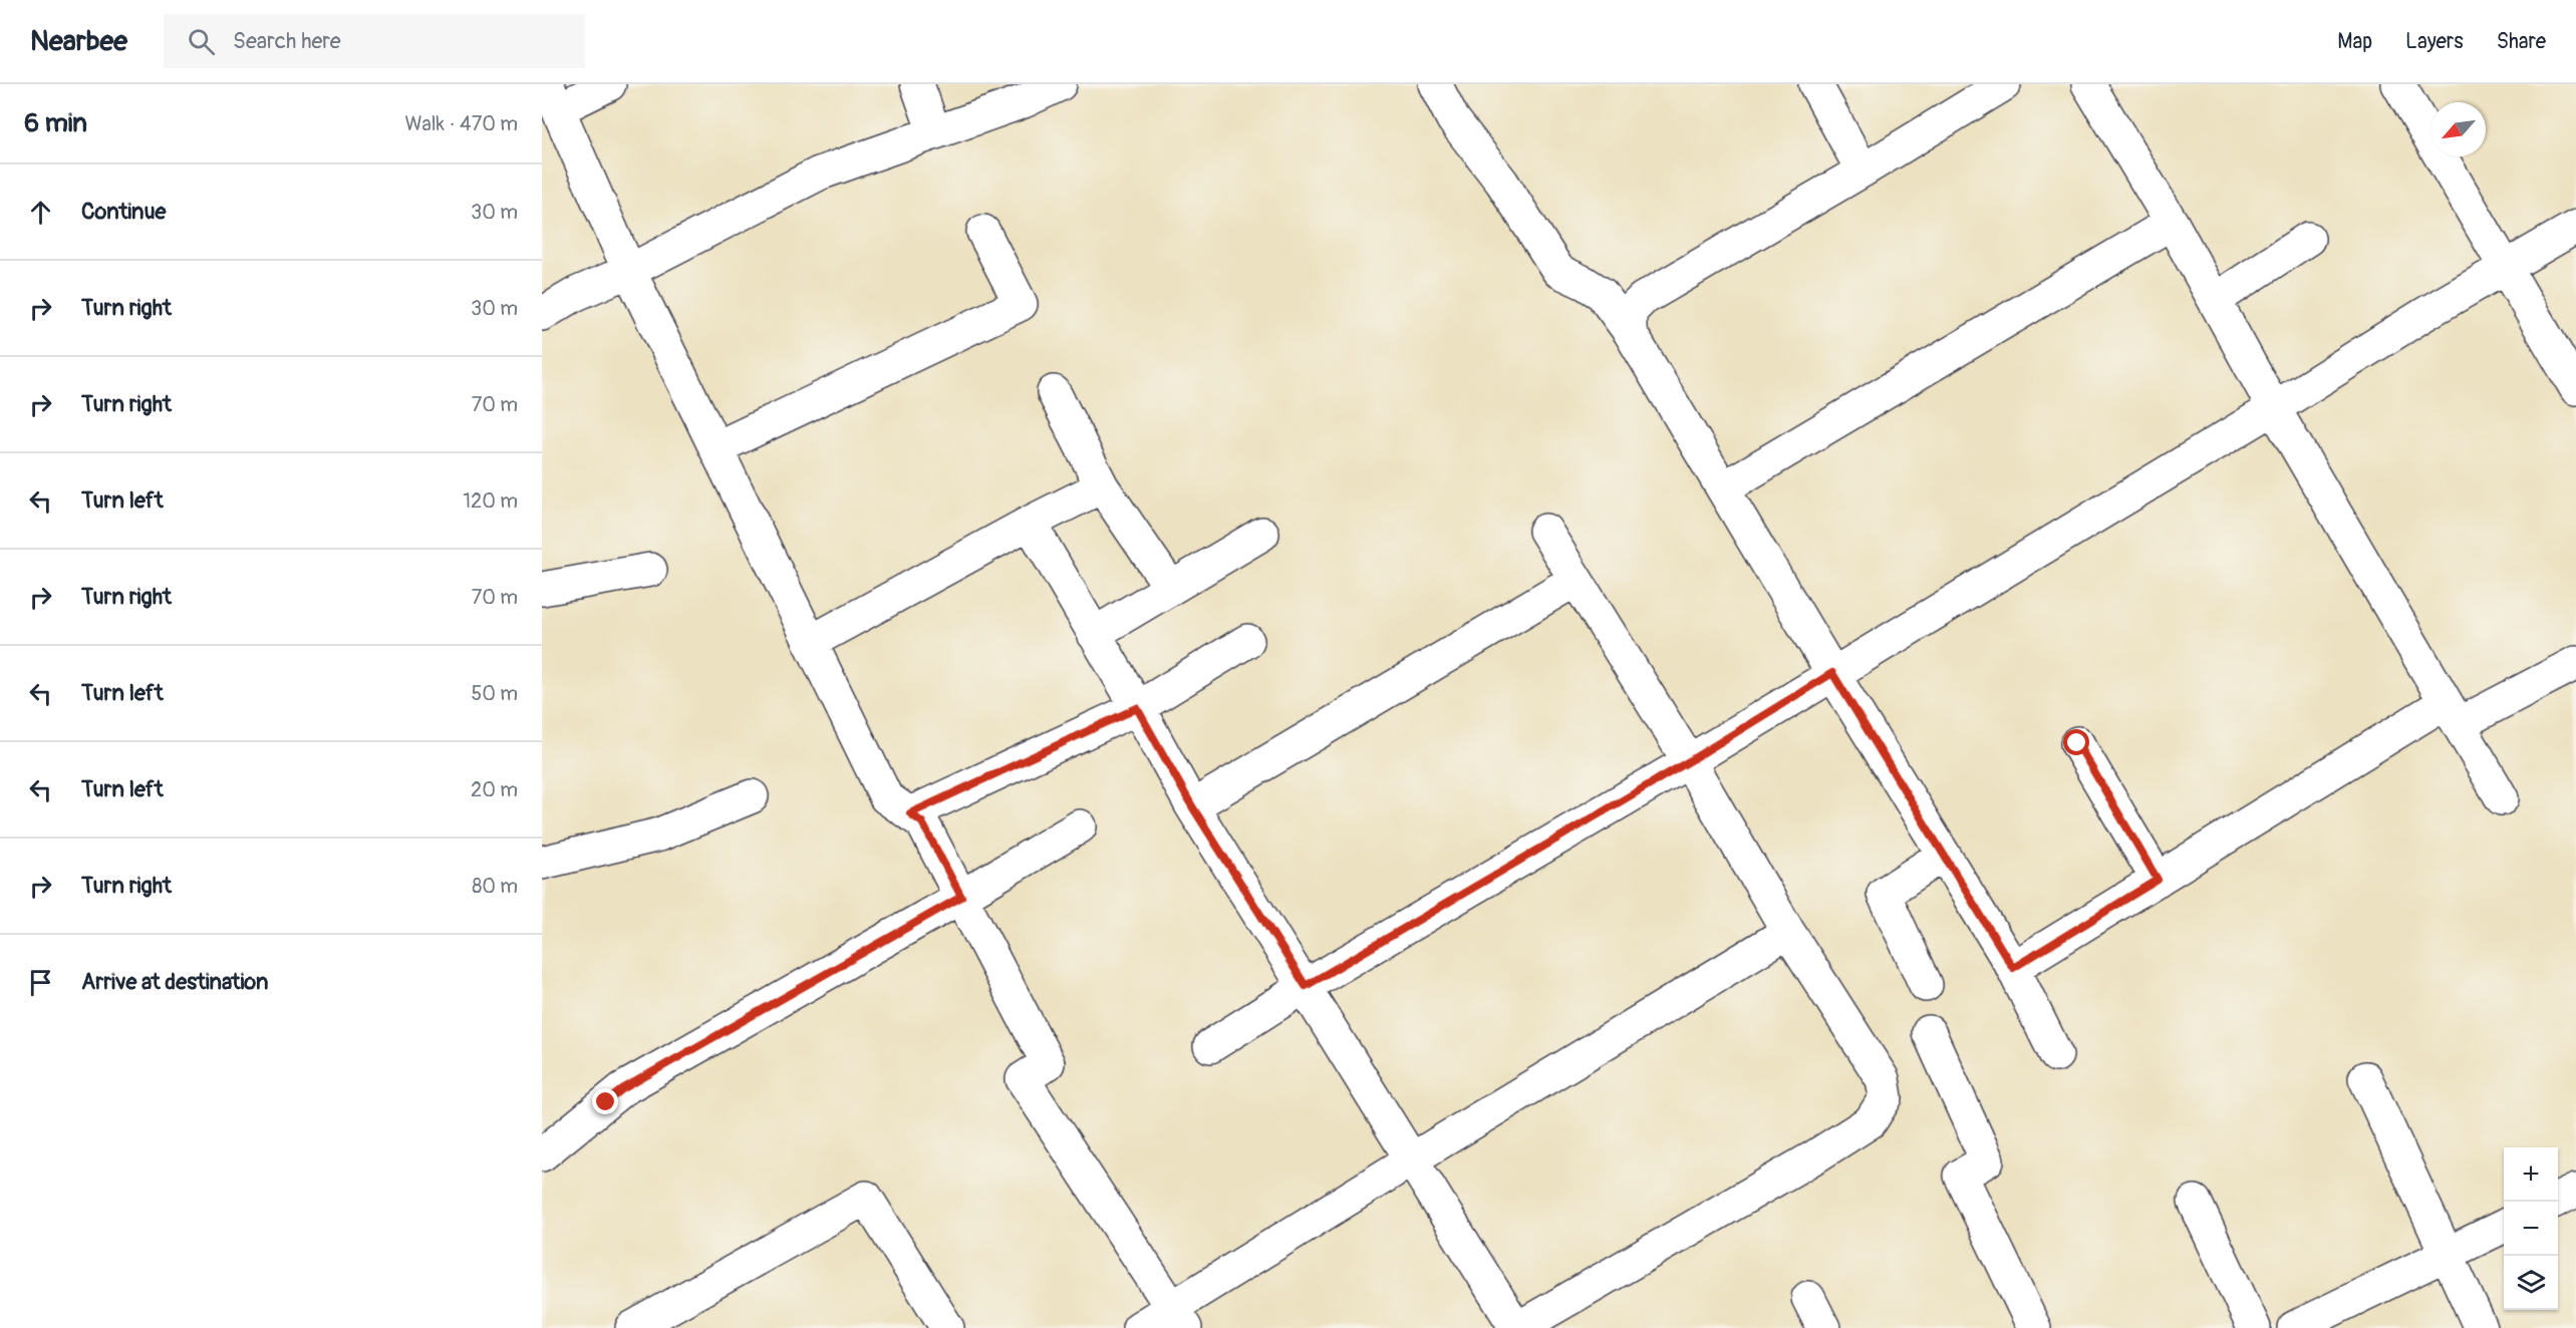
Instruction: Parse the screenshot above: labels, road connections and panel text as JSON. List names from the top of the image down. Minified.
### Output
{"north":"bottom left","page":{"header":"Nearbee","search":"Search here","nav":["Map","Layers","Share"],"heading":["6 min","Walk · 470 m"],"list":[["Continue","30 m"],["Turn right","30 m"],["Turn right","70 m"],["Turn left","120 m"],["Turn right","70 m"],["Turn left","50 m"],["Turn left","20 m"],["Turn right","80 m"],"Arrive at destination"],"map_buttons":["+","−"]}}
